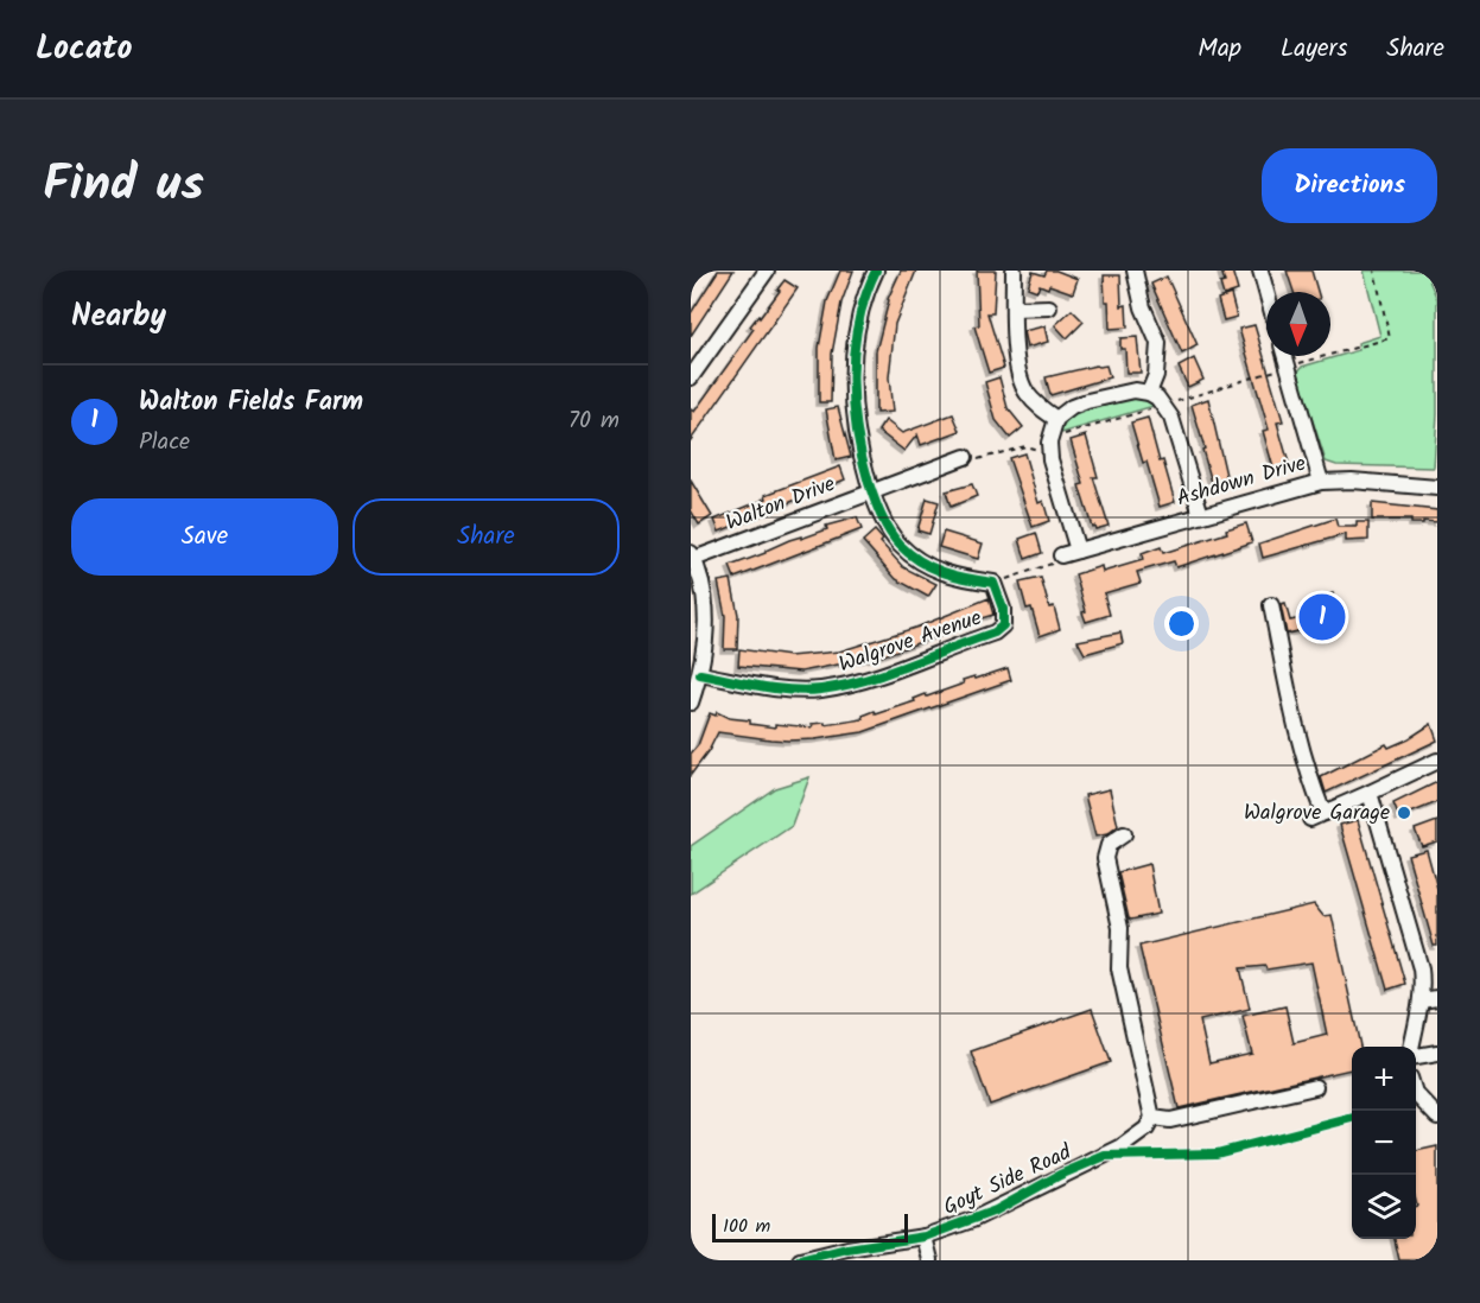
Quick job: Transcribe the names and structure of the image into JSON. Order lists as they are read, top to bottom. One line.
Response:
{"streets":{"street":["Ashdown Drive","Walton Drive","Walgrove Avenue","Goyt Side Road"]},"places":["Walgrove Garage"],"scale_bar":"100 m","north":"bottom","page":{"header":"Locato","nav":["Map","Layers","Share"],"title":"Find us","buttons":["Directions",["Save","Share"]],"heading":"Nearby","list":[{"mark":"1","name":"Walton Fields Farm","note":"Place","value":"70 m"}],"pins":"1","map_buttons":["+","−"],"scale":"100 m"}}
